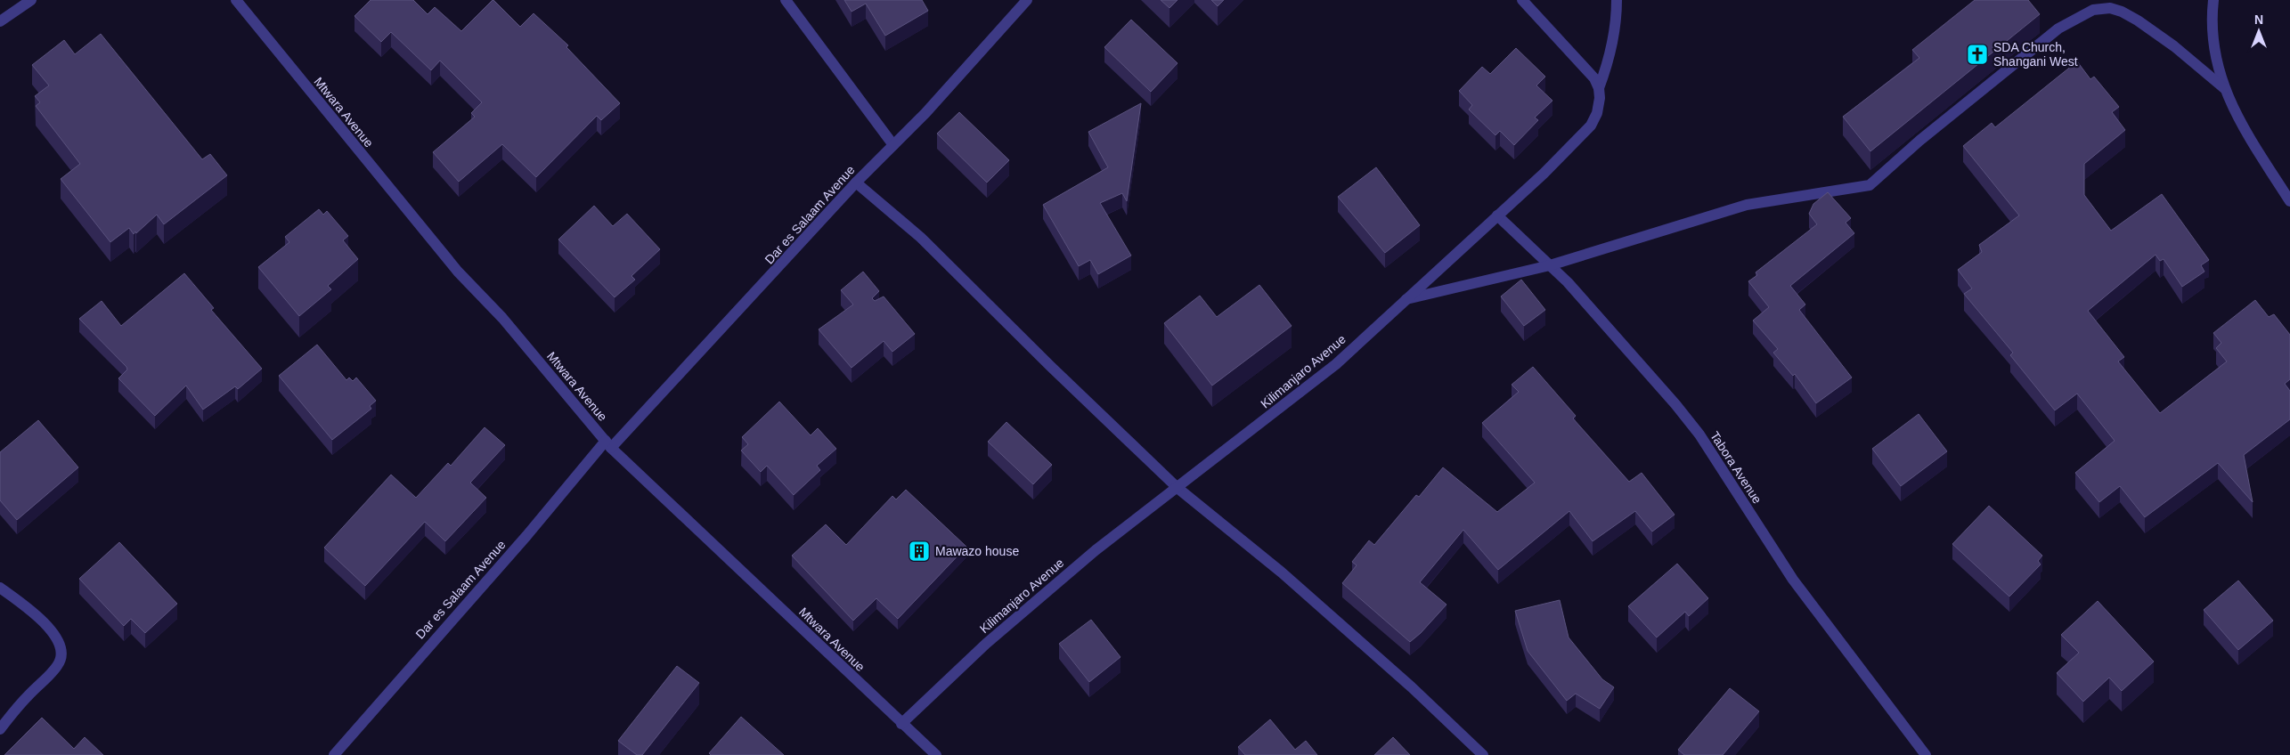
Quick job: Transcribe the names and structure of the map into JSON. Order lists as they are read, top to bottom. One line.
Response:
{"streets":{"street":["Mtwara Avenue","Dar es Salaam Avenue","Kilimanjaro Avenue","Tabora Avenue"]},"crossings":[["Mtwara Avenue","Dar es Salaam Avenue"],["Mtwara Avenue","Kilimanjaro Avenue"],["Kilimanjaro Avenue","Tabora Avenue"]],"places":{"church":["SDA Church, Shangani West"],"building":["Mawazo house"]},"north":"top"}
